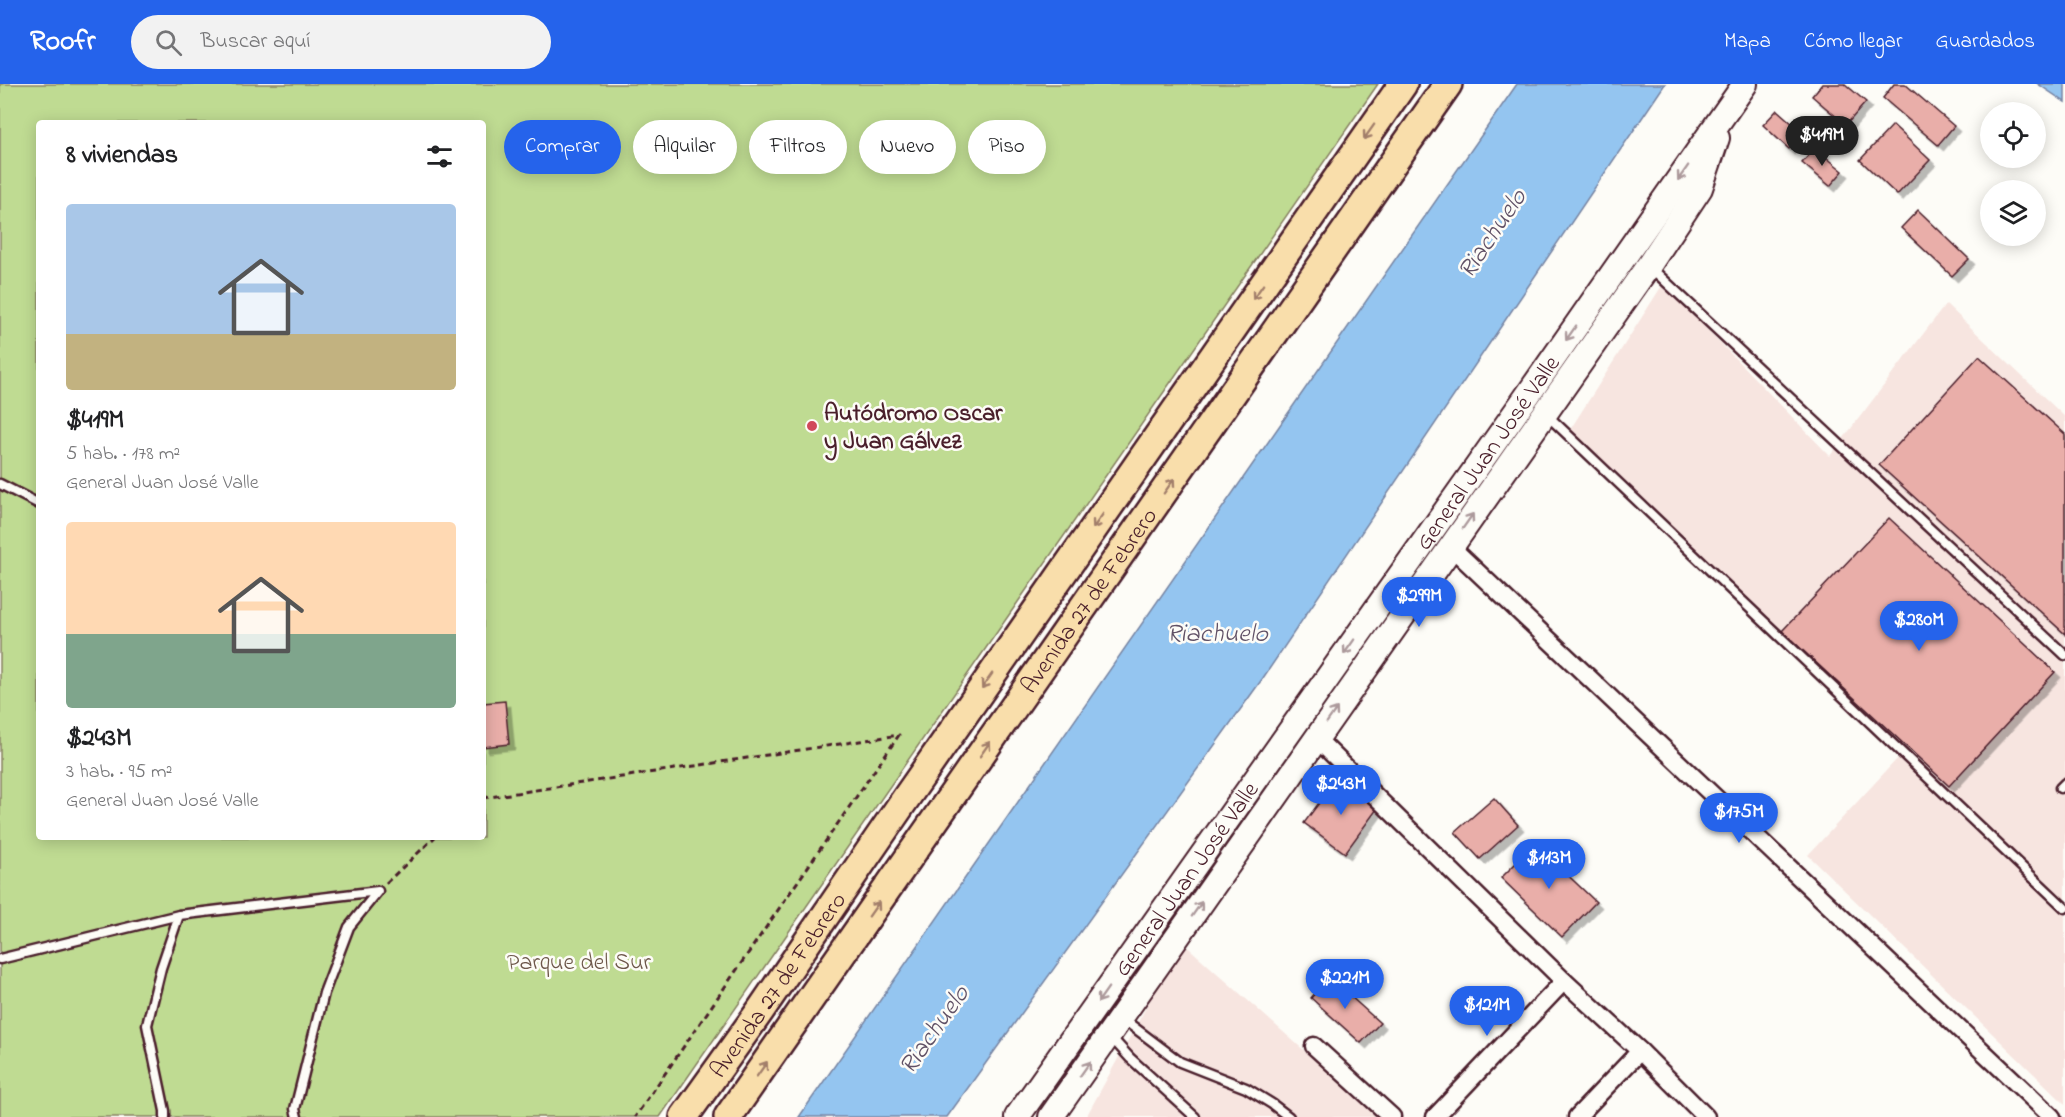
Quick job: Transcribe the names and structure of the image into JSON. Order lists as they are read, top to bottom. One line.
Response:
{"streets":{"main road":["General Juan José Valle","Avenida 27 de Febrero"]},"water":["Riachuelo"],"parks":["Parque del Sur"],"places":["Autódromo Oscar y Juan Gálvez"],"page":{"header":"Roofr","search":"Buscar aquí","nav":["Mapa","Cómo llegar","Guardados"],"price":["$419M","$299M","$280M","$243M","$175M","$113M","$221M","$121M"],"chip":["Comprar","Alquilar","Filtros","Nuevo","Piso"],"heading":"8 viviendas","list":[{"name":"$419M","note":"5 hab. · 178 m² · General Juan José Valle"},{"name":"$243M","note":"3 hab. · 95 m² · General Juan José Valle"}]}}
